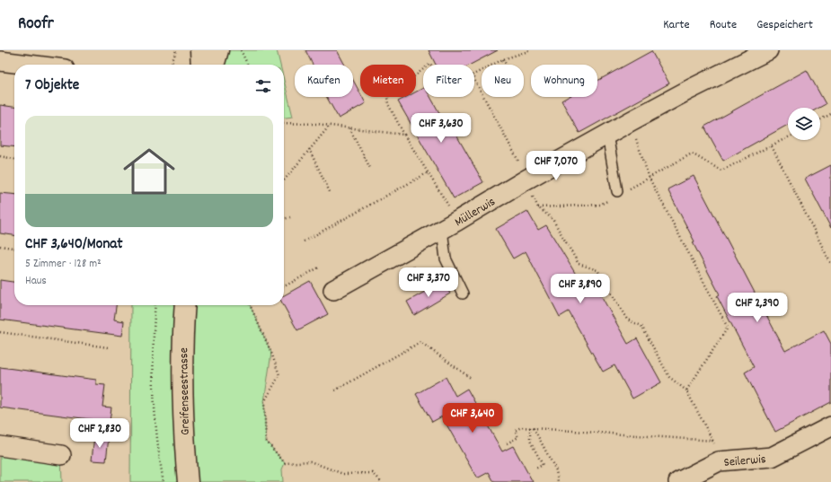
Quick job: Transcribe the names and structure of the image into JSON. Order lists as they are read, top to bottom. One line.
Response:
{"streets":{"street":["Müllerwis","Greifenseestrasse","Seilerwis"]},"page":{"header":"Roofr","nav":["Karte","Route","Gespeichert"],"chip":["Kaufen","Mieten","Filter","Neu","Wohnung"],"heading":"7 Objekte","list":[{"name":"CHF 3,640/Monat","note":"5 Zimmer · 128 m² · Haus"}],"price":["CHF 3,630","CHF 7,070","CHF 3,370","CHF 3,890","CHF 2,390","CHF 3,640","CHF 2,830"]}}
